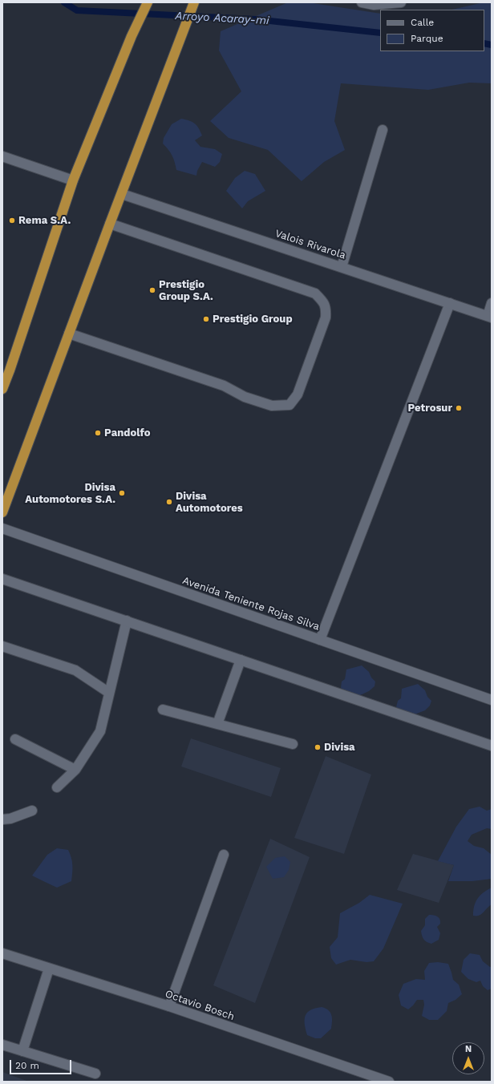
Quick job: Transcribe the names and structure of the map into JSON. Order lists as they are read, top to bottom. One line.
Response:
{"streets":{"street":["Valois Rivarola","Avenida Teniente Rojas Silva","Octavio Bosch"]},"water":["Arroyo Acaray-mi"],"places":["Rema S.A.","Prestigio Group S.A.","Prestigio Group","Petrosur","Pandolfo","Divisa Automotores S.A.","Divisa Automotores","Divisa"],"legend":["Calle","Parque"],"scale_bar":"20 m","north":"top"}
